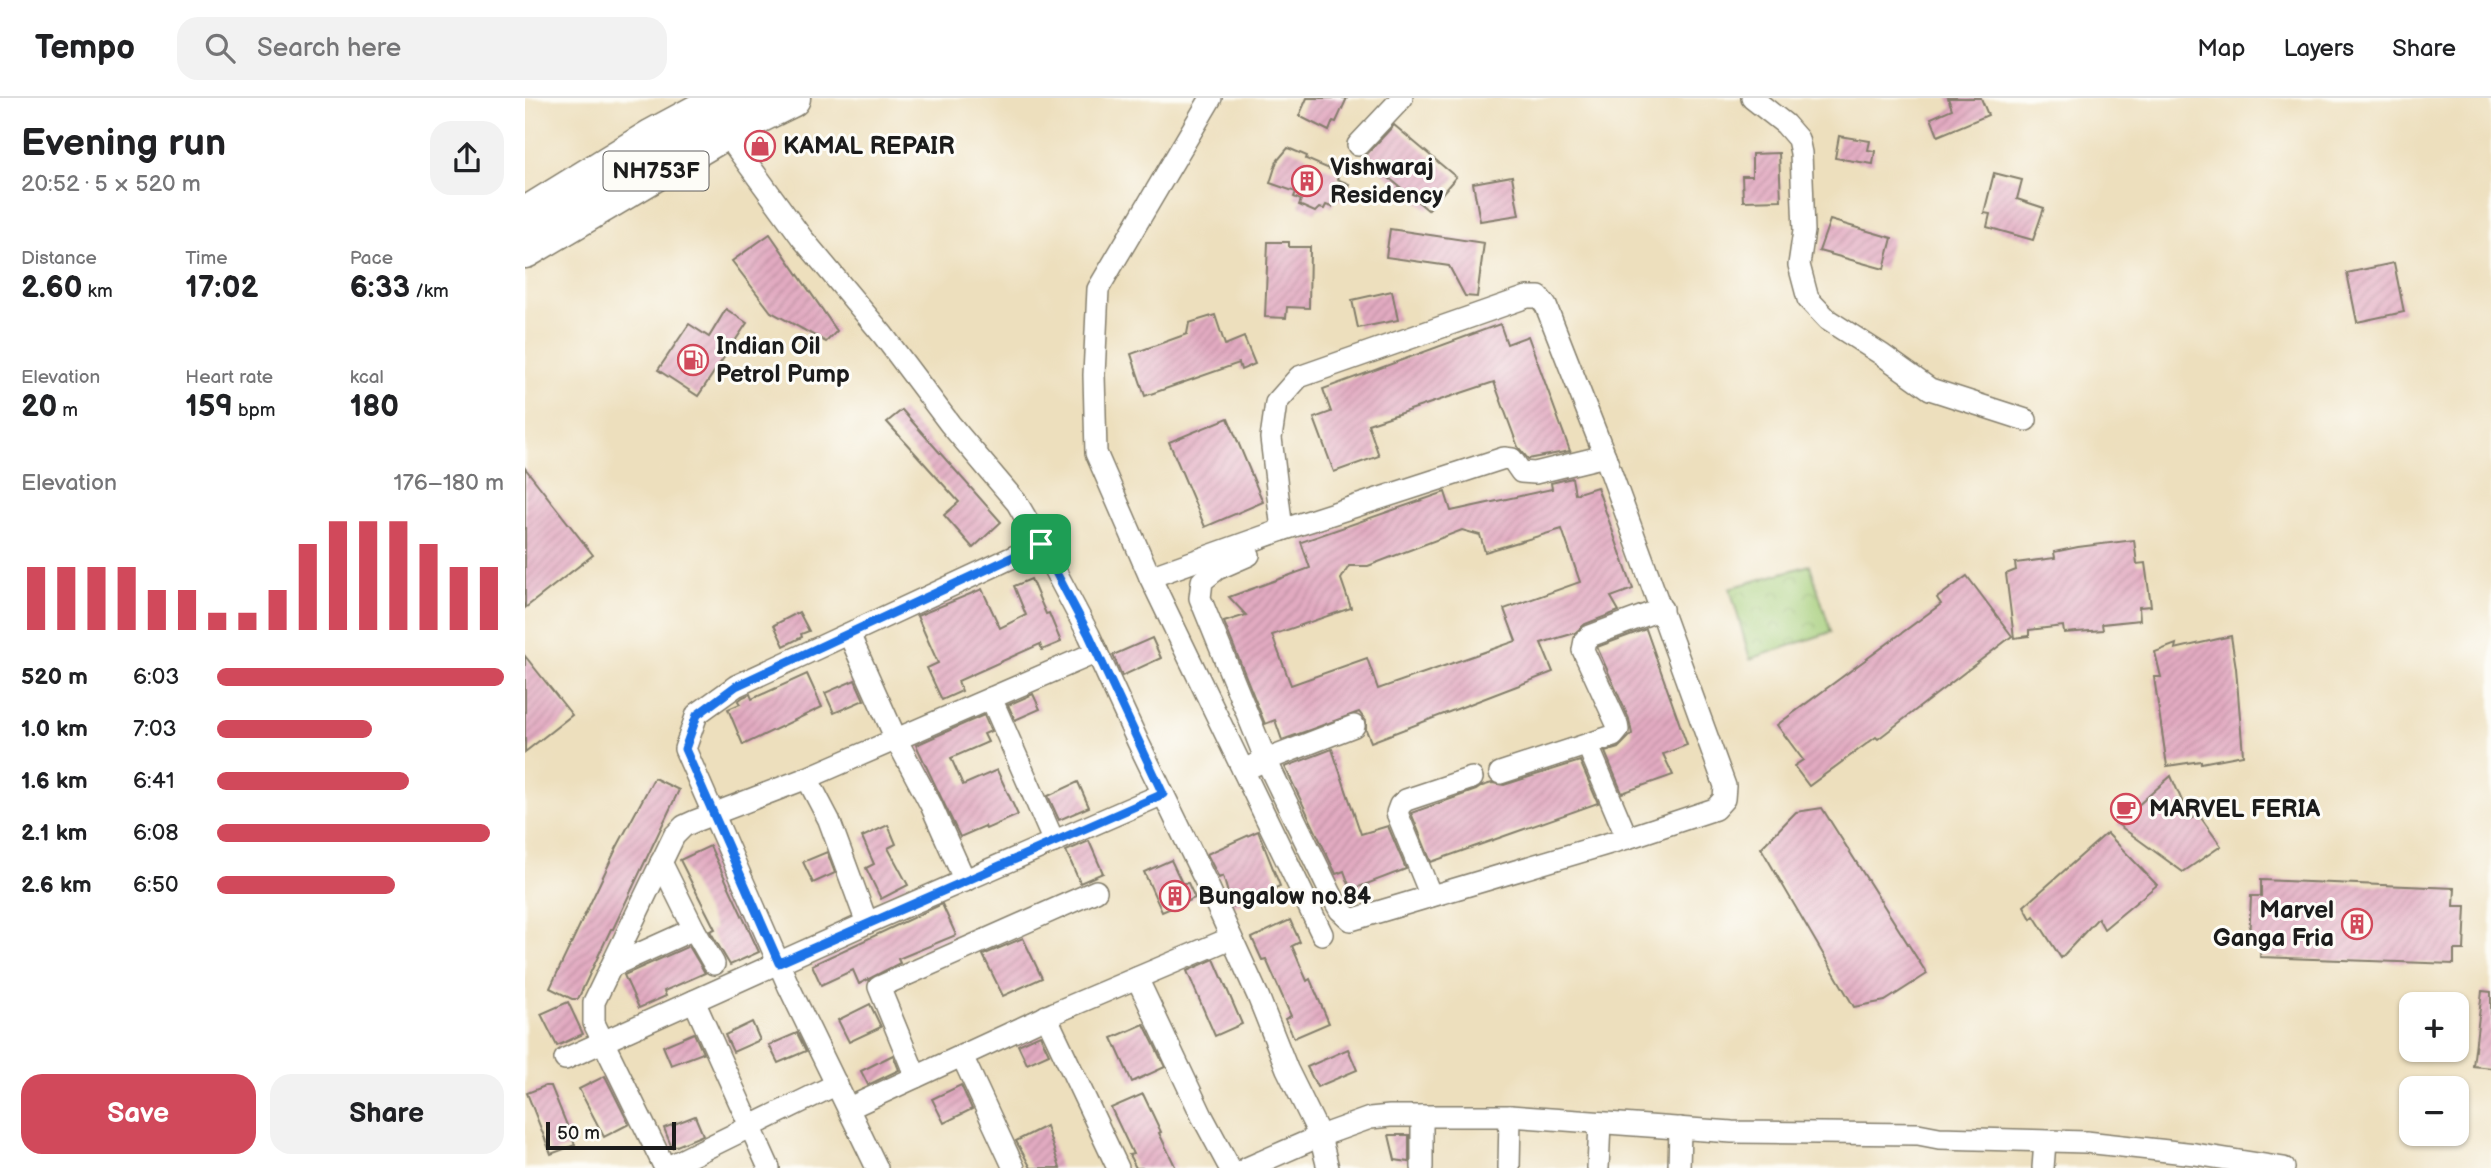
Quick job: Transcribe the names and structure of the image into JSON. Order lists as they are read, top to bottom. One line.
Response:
{"streets":{"highway":["NH753F"]},"places":{"shop":["KAMAL REPAIR"],"building":["Vishwaraj Residency","Bungalow no.84","Marvel Ganga Fria"],"fuel station":["Indian Oil Petrol Pump"],"cafe":["MARVEL FERIA"]},"scale_bar":"50 m","page":{"header":"Tempo","search":"Search here","nav":["Map","Layers","Share"],"heading":["Evening run","20:52 · 5 × 520 m"],"stats":[["Distance","2.60 km"],["Time","17:02"],["Pace","6:33 /km"],["Elevation","20 m"],["Heart rate","159 bpm"],["kcal","180"]],"chart":["Elevation","176–180 m"],"list":[{"name":"520 m","note":"6:03"},{"name":"1.0 km","note":"7:03"},{"name":"1.6 km","note":"6:41"},{"name":"2.1 km","note":"6:08"},{"name":"2.6 km","note":"6:50"}],"map_buttons":["+","−"],"buttons":["Save","Share"],"scale":"50 m"}}
